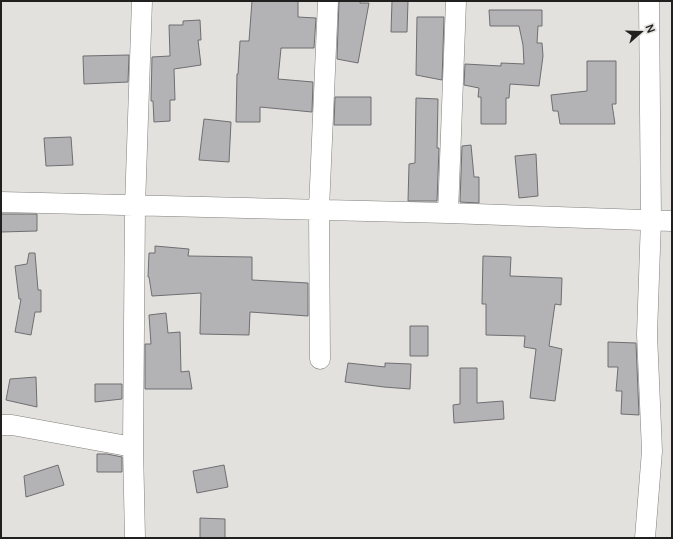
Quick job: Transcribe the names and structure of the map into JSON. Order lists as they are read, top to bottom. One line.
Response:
{"north":"right"}
